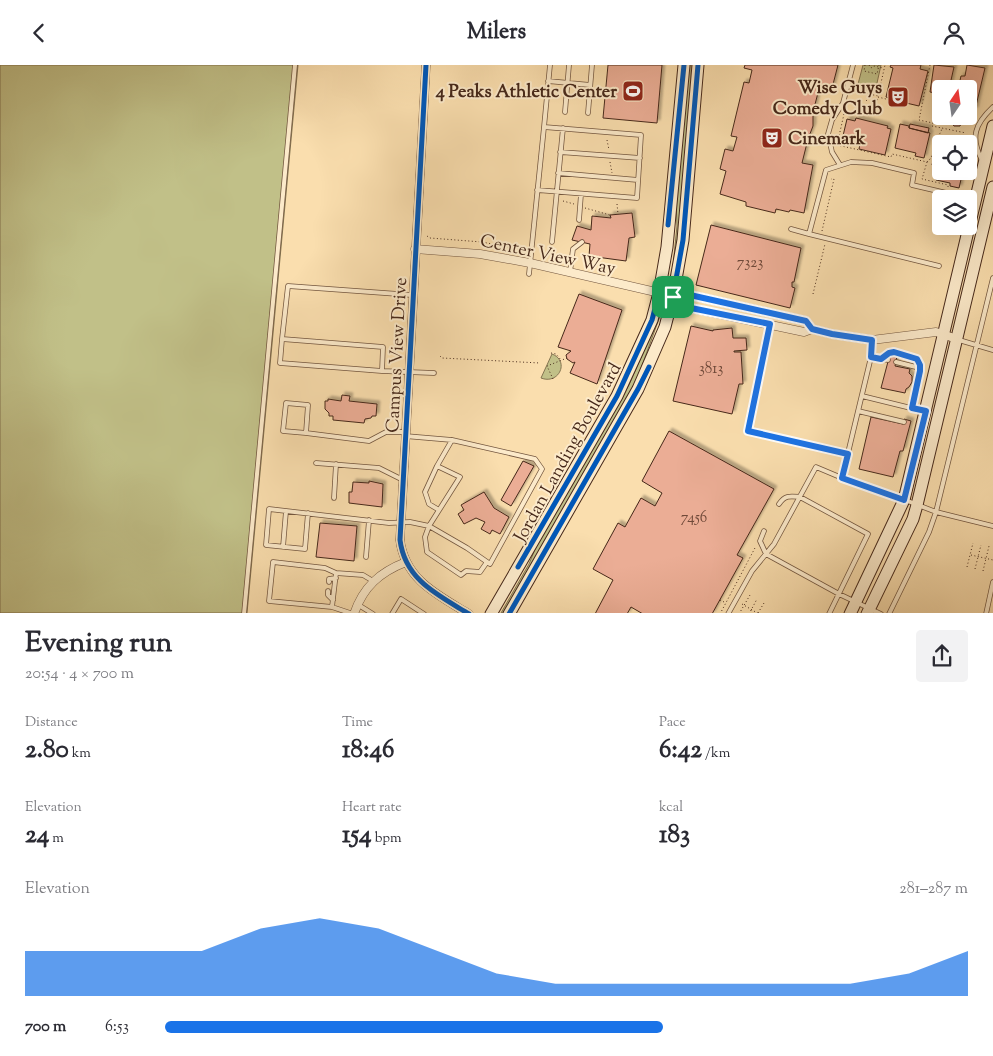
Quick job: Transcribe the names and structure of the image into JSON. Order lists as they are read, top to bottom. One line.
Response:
{"streets":{"main road":["Jordan Landing Boulevard"],"street":["Center View Way","Campus View Drive"]},"crossings":[["Center View Way","Campus View Drive"],["Center View Way","Jordan Landing Boulevard"]],"places":{"sports":["4 Peaks Athletic Center"],"theatre":["Wise Guys Comedy Club","Cinemark"]},"house_numbers":["7323","3813","7456"],"north":"top","page":{"header":"Milers","heading":["Evening run","20:54 · 4 × 700 m"],"stats":[["Distance","2.80 km"],["Time","18:46"],["Pace","6:42 /km"],["Elevation","24 m"],["Heart rate","154 bpm"],["kcal","183"]],"chart":["Elevation","281–287 m"],"list":[{"name":"700 m","note":"6:53"}]}}
